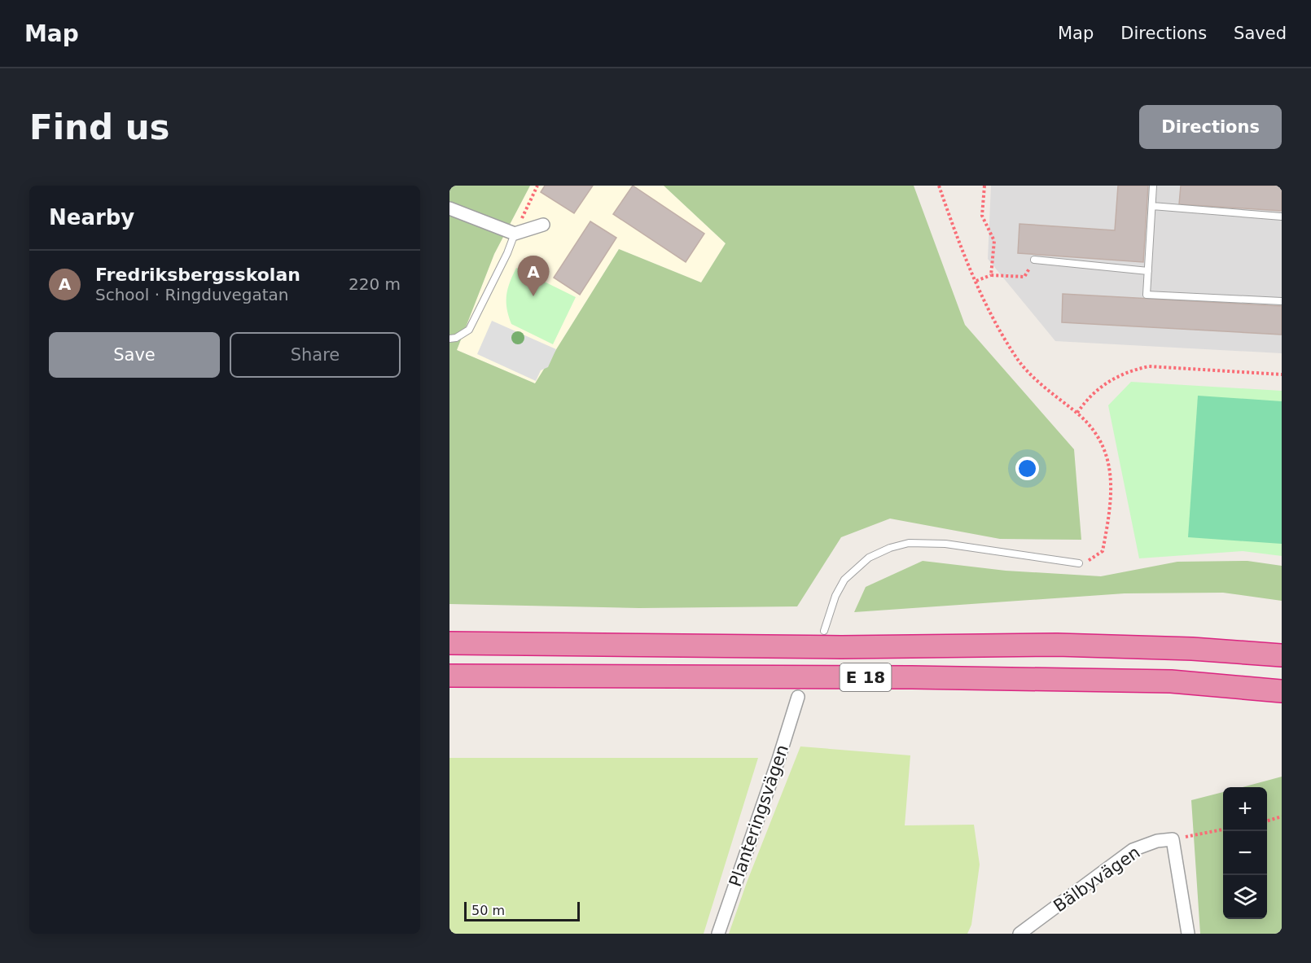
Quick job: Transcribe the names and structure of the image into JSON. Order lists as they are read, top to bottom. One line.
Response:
{"streets":{"highway":["E 18"],"street":["Planteringsvägen","Bälbyvägen"]},"scale_bar":"50 m","page":{"header":"Map","nav":["Map","Directions","Saved"],"buttons":["Directions",["Save","Share"]],"title":"Find us","heading":"Nearby","list":[{"mark":"A","name":"Fredriksbergsskolan","note":"School · Ringduvegatan","value":"220 m"}],"pins":"A","map_buttons":["+","−"],"scale":"50 m"}}
